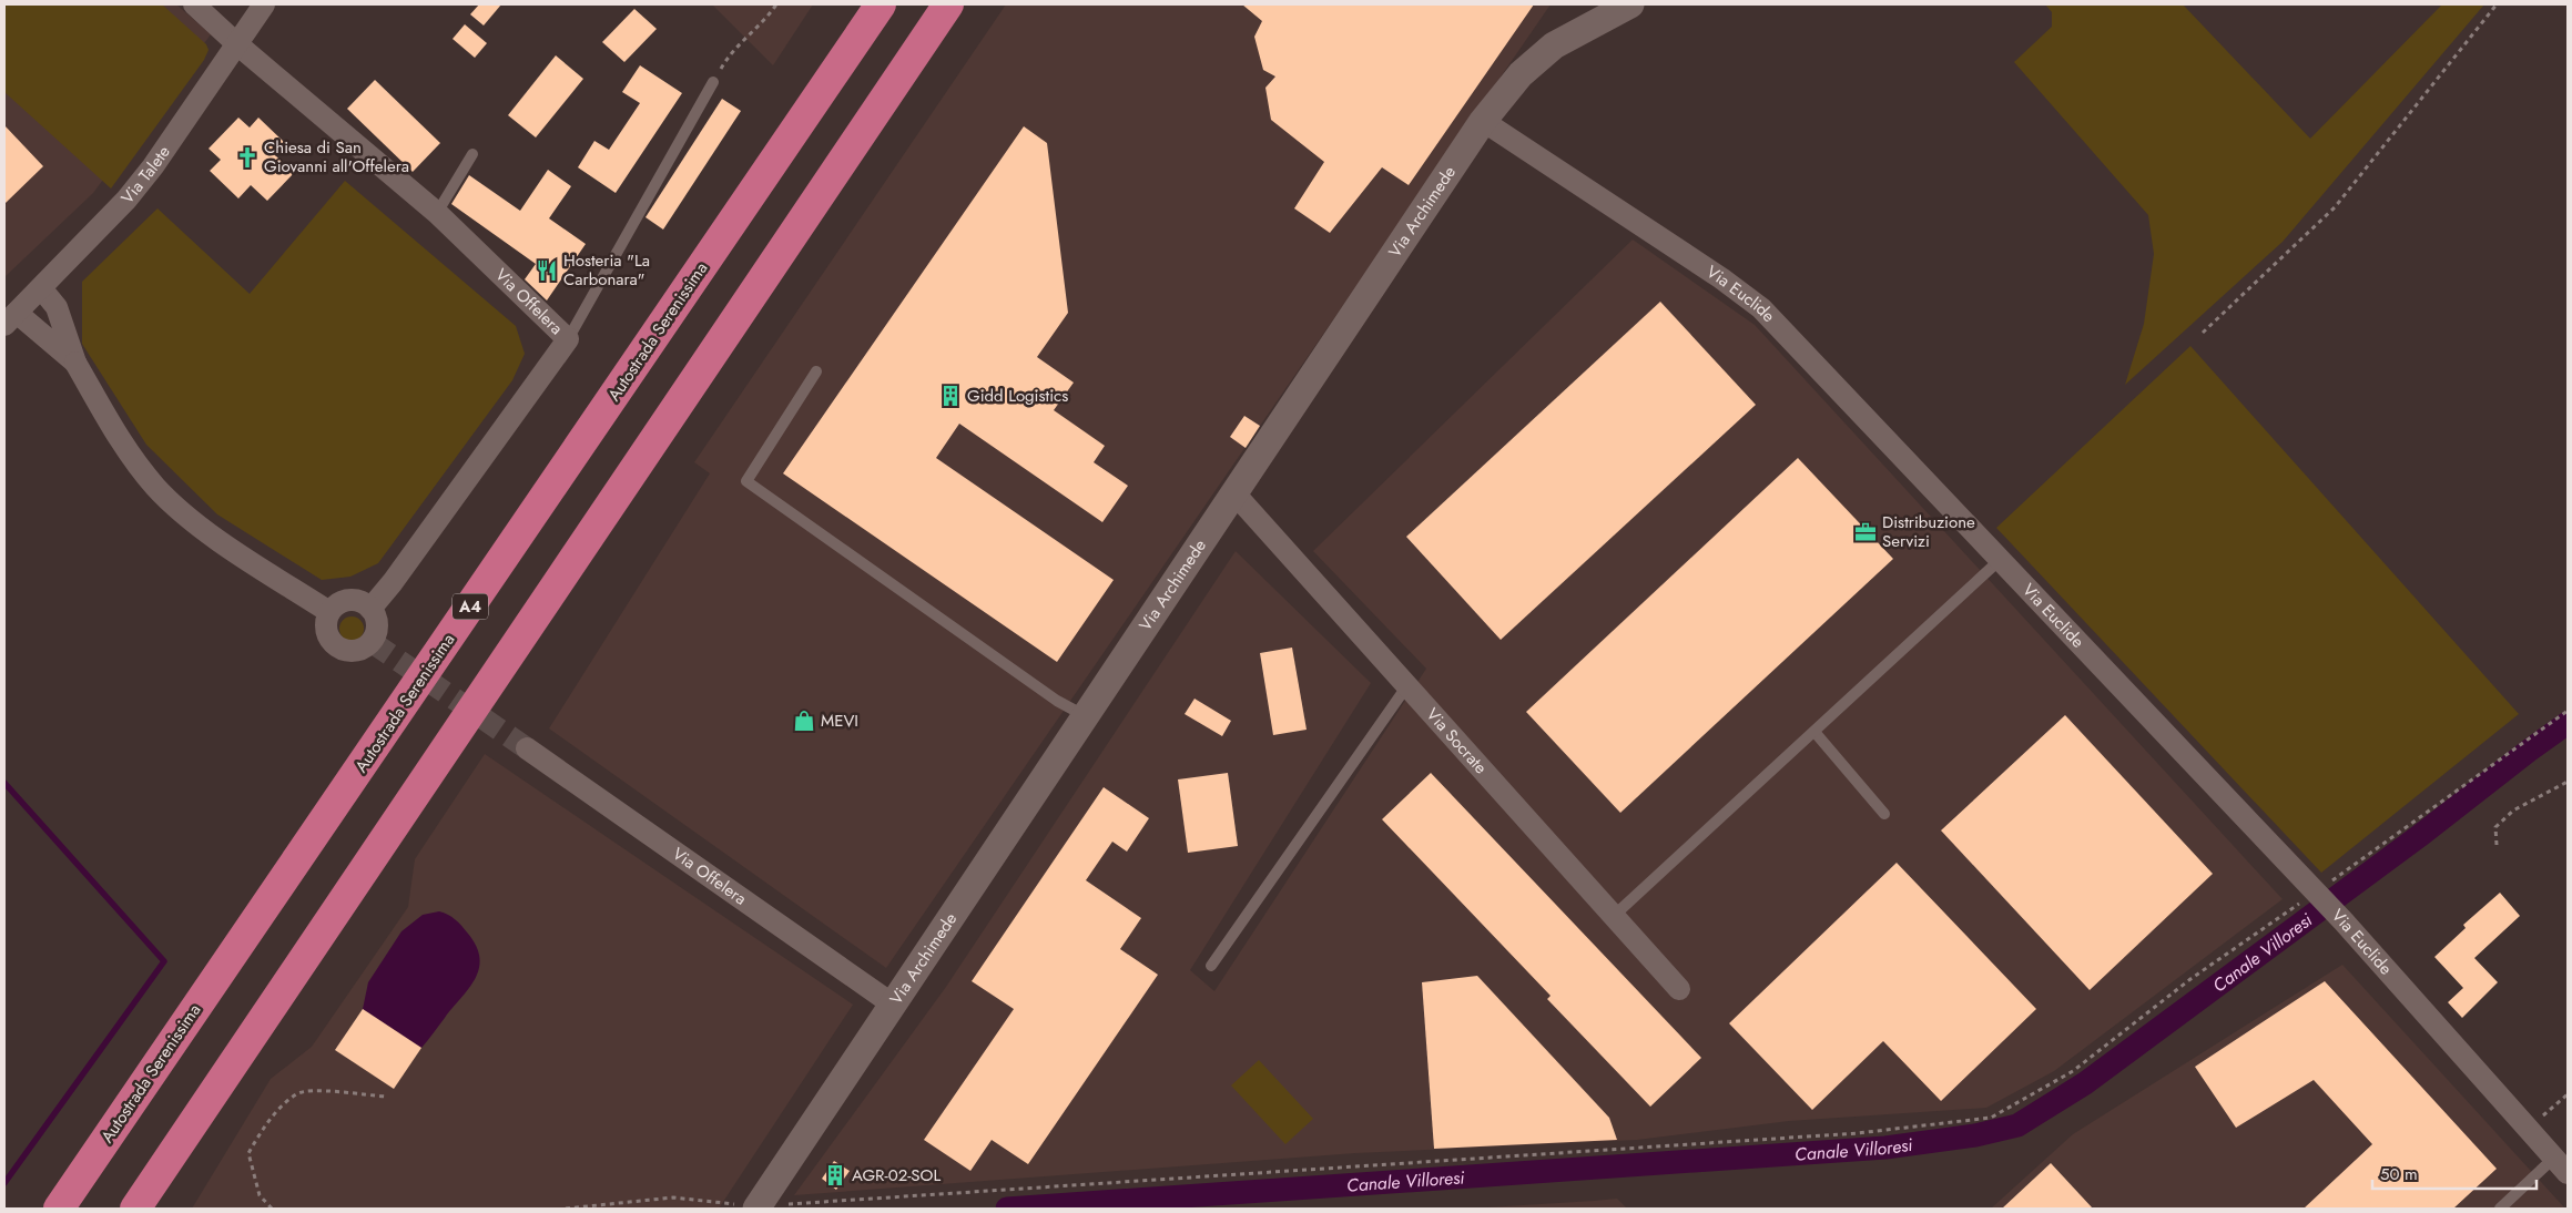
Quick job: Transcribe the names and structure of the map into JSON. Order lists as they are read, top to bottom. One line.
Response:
{"streets":{"highway":["Autostrada Serenissima","A4"],"street":["Via Talete","Via Archimede","Via Euclide","Via Offelera","Via Socrate"]},"crossings":[["Via Talete","Via Offelera"],["Via Archimede","Via Euclide"],["Via Archimede","Via Offelera"],["Via Archimede","Via Socrate"]],"water":["Canale Villoresi"],"places":{"church":["Chiesa di San Giovanni all'Offelera"],"restaurant":["Hosteria \"La Carbonara\""],"building":["Gidd Logistics","AGR-02-SOL"],"office":["Distribuzione Servizi"],"shop":["MEVI"]},"scale_bar":"50 m"}
